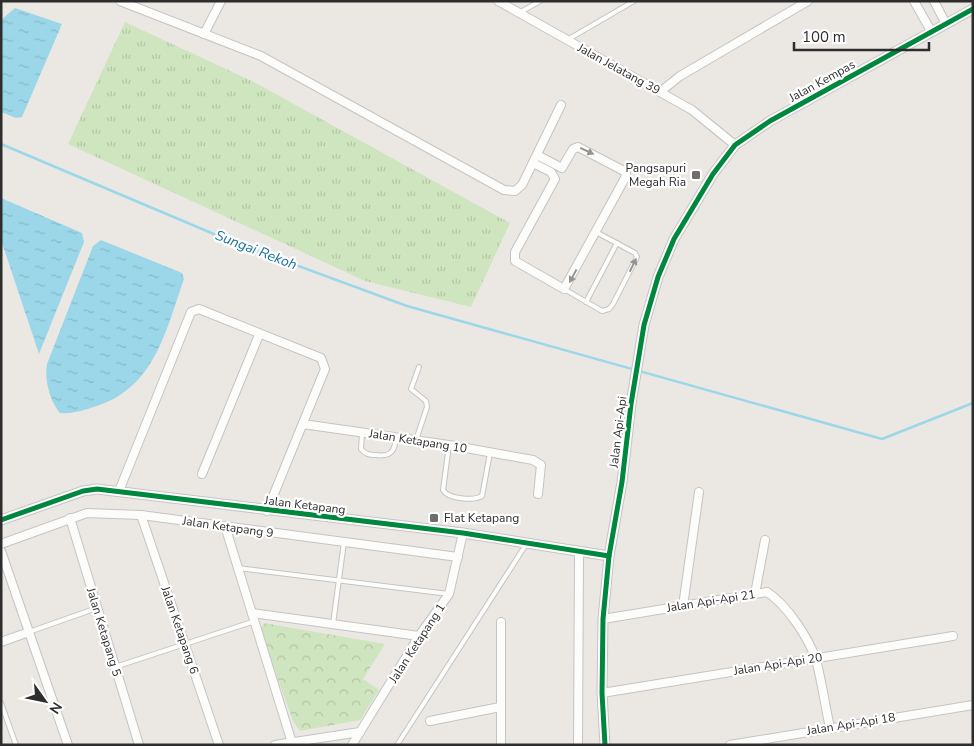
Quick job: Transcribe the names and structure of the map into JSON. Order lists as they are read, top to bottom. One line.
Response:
{"streets":{"street":["Jalan Jelatang 39","Jalan Kempas","Jalan Api-Api","Jalan Ketapang 10","Jalan Ketapang","Jalan Ketapang 9","Jalan Api-Api 21","Jalan Ketapang 6","Jalan Ketapang 5","Jalan Ketapang 1","Jalan Api-Api 20","Jalan Api-Api 18"]},"crossings":[["Jalan Jelatang 39","Jalan Kempas"],["Jalan Jelatang 39","Jalan Api-Api"],["Jalan Kempas","Jalan Api-Api"],["Jalan Api-Api","Jalan Ketapang"],["Jalan Api-Api","Jalan Api-Api 21"],["Jalan Api-Api","Jalan Api-Api 20"],["Jalan Ketapang","Jalan Ketapang 1"],["Jalan Ketapang 9","Jalan Ketapang 6"],["Jalan Ketapang 9","Jalan Ketapang 5"],["Jalan Ketapang 9","Jalan Ketapang 1"],["Jalan Api-Api 21","Jalan Api-Api 20"],["Jalan Api-Api 21","Jalan Api-Api 18"]],"water":["Sungai Rekoh"],"places":{"transit":["Pangsapuri Megah Ria","Flat Ketapang"]},"scale_bar":"100 m","north":"bottom right"}
